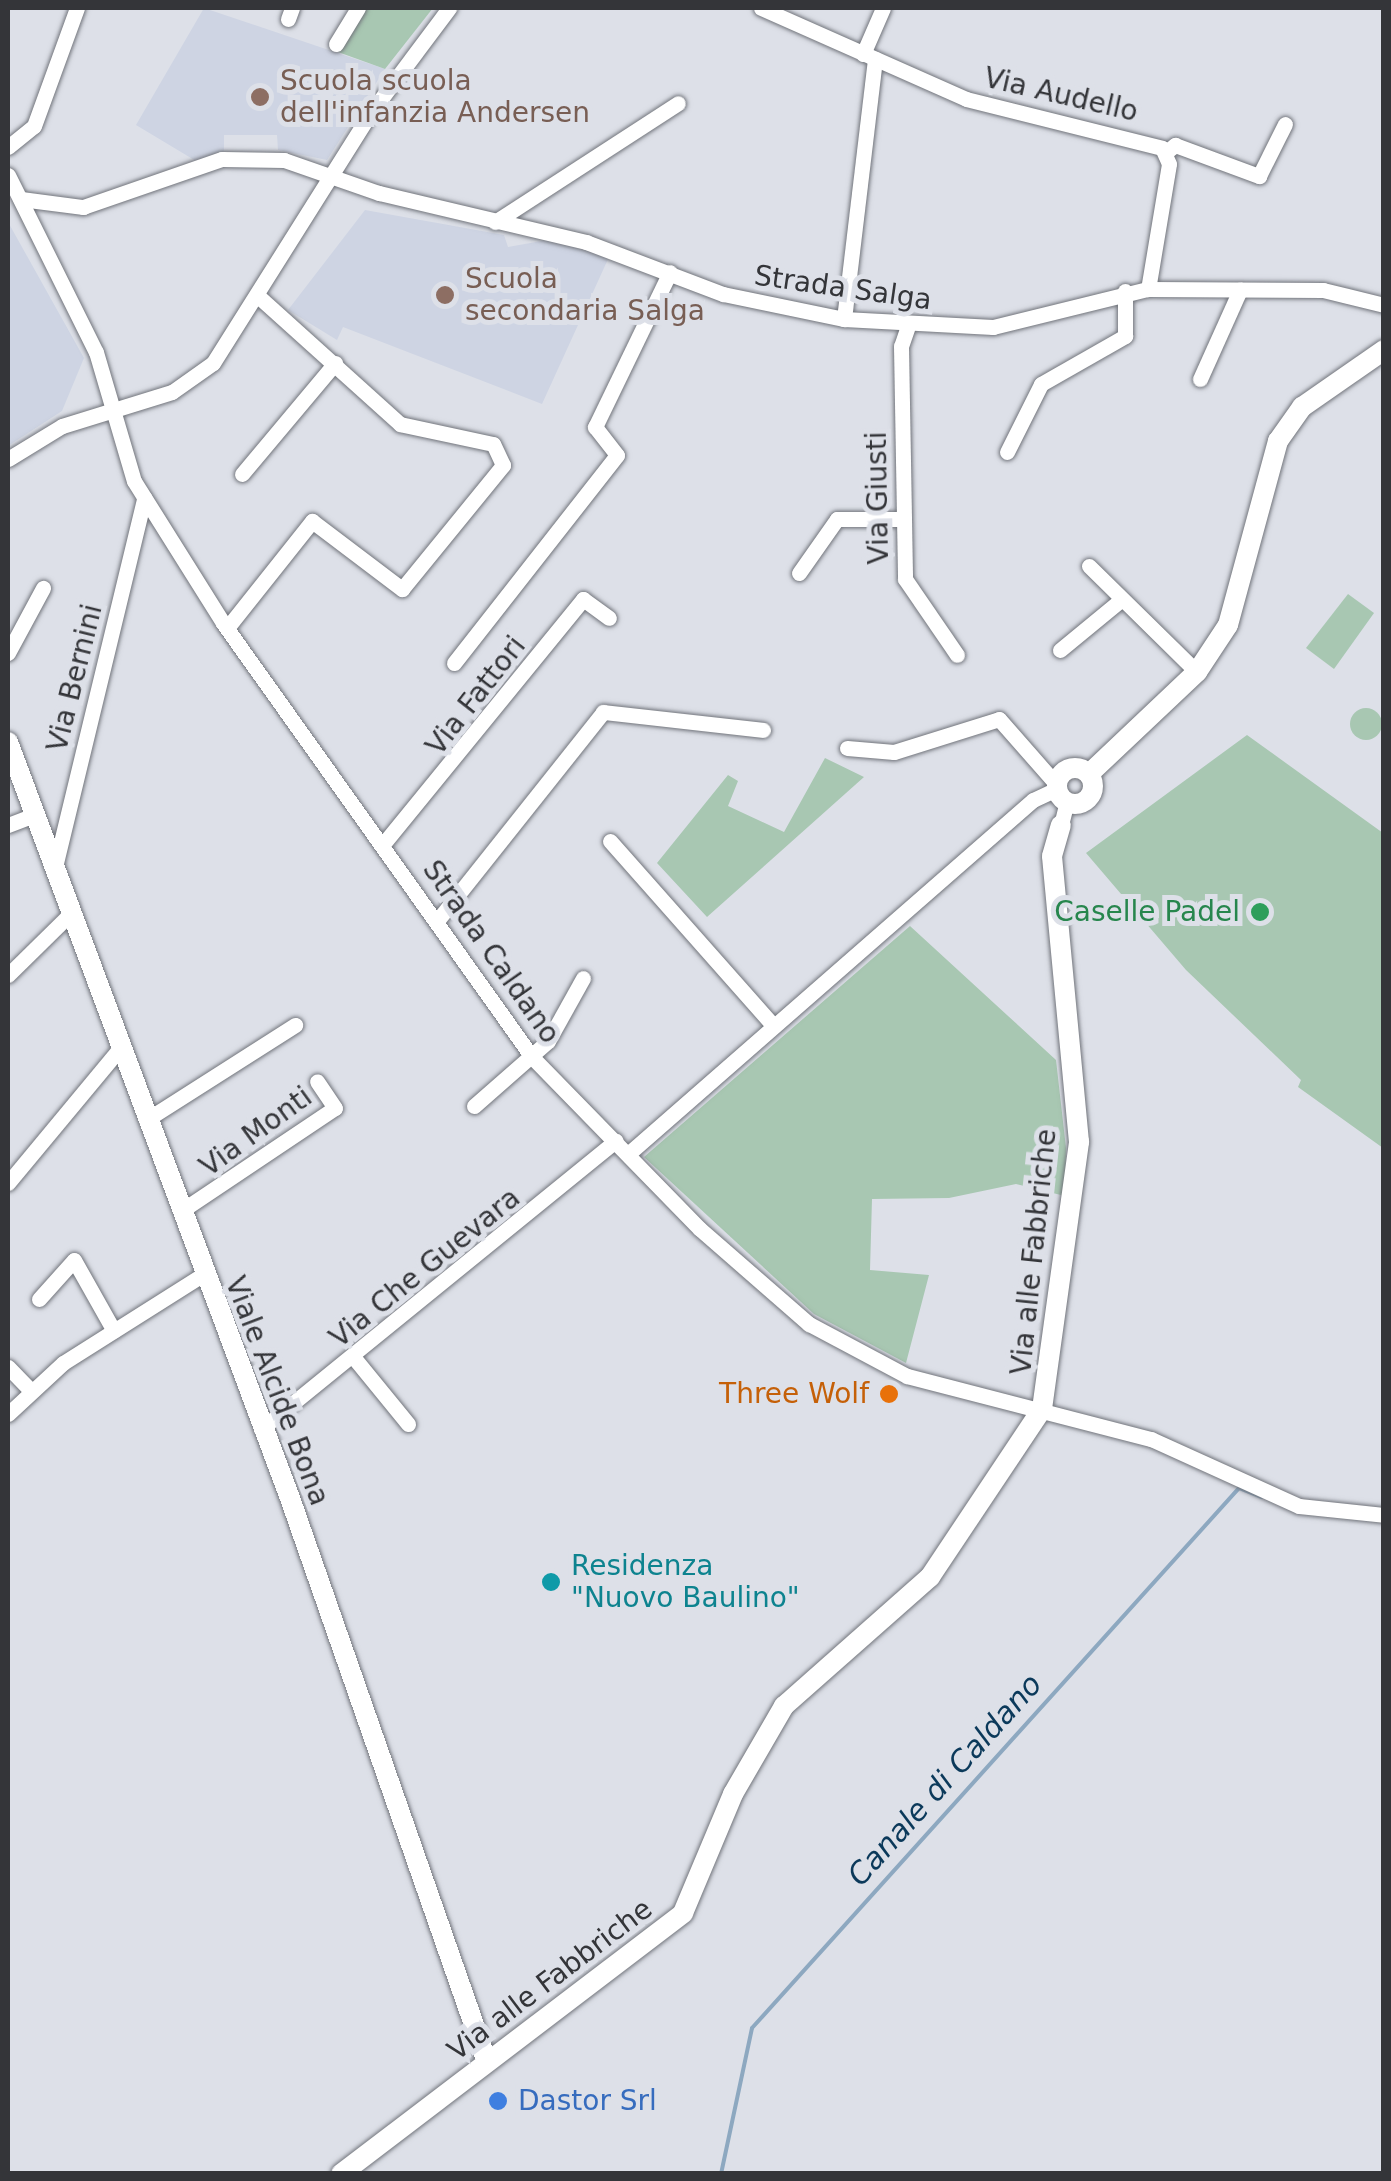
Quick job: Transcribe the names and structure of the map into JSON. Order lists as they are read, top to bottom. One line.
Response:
{"streets":{"street":["Via Audello","Strada Salga","Via Giusti","Via Bernini","Via Fattori","Strada Caldano","Via Monti","Via alle Fabbriche","Via Che Guevara","Viale Alcide Bona"]},"crossings":[["Via Audello","Strada Salga"],["Strada Salga","Via Giusti"],["Strada Salga","Strada Caldano"],["Via Bernini","Strada Caldano"],["Via Bernini","Viale Alcide Bona"],["Via Fattori","Strada Caldano"],["Strada Caldano","Via alle Fabbriche"],["Strada Caldano","Via Che Guevara"],["Via Monti","Viale Alcide Bona"],["Via alle Fabbriche","Viale Alcide Bona"],["Via Che Guevara","Viale Alcide Bona"]],"water":["Canale di Caldano"],"places":["Scuola scuola dell'infanzia Andersen","Scuola secondaria Salga","Caselle Padel","Three Wolf","Residenza \"Nuovo Baulino\"","Dastor Srl"]}
